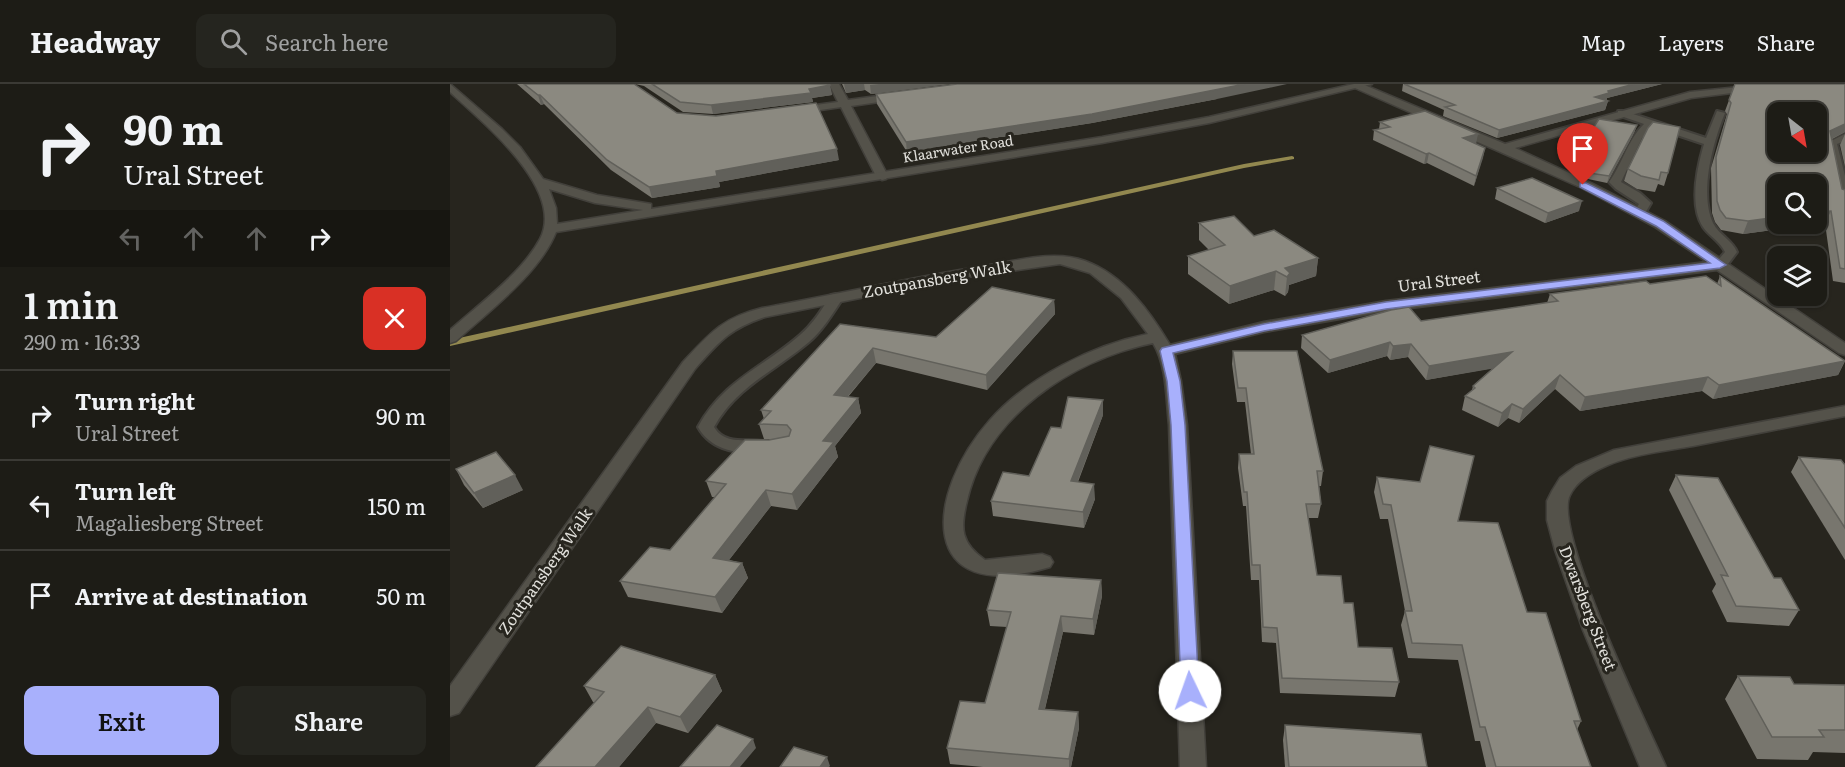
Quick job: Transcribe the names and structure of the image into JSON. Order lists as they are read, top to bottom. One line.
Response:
{"streets":{"street":["Klaarwater Road","Zoutpansberg Walk","Ural Street","Dwarsberg Street"]},"crossings":[["Zoutpansberg Walk","Ural Street"]],"north":"bottom right","page":{"header":"Headway","search":"Search here","nav":["Map","Layers","Share"],"turn":["90 m","Ural Street"],"heading":["1 min","290 m · 16:33"],"list":[{"name":"Turn right","note":"Ural Street","value":"90 m"},{"name":"Turn left","note":"Magaliesberg Street","value":"150 m"},{"name":"Arrive at destination","value":"50 m"}],"buttons":["Exit","Share"]}}
